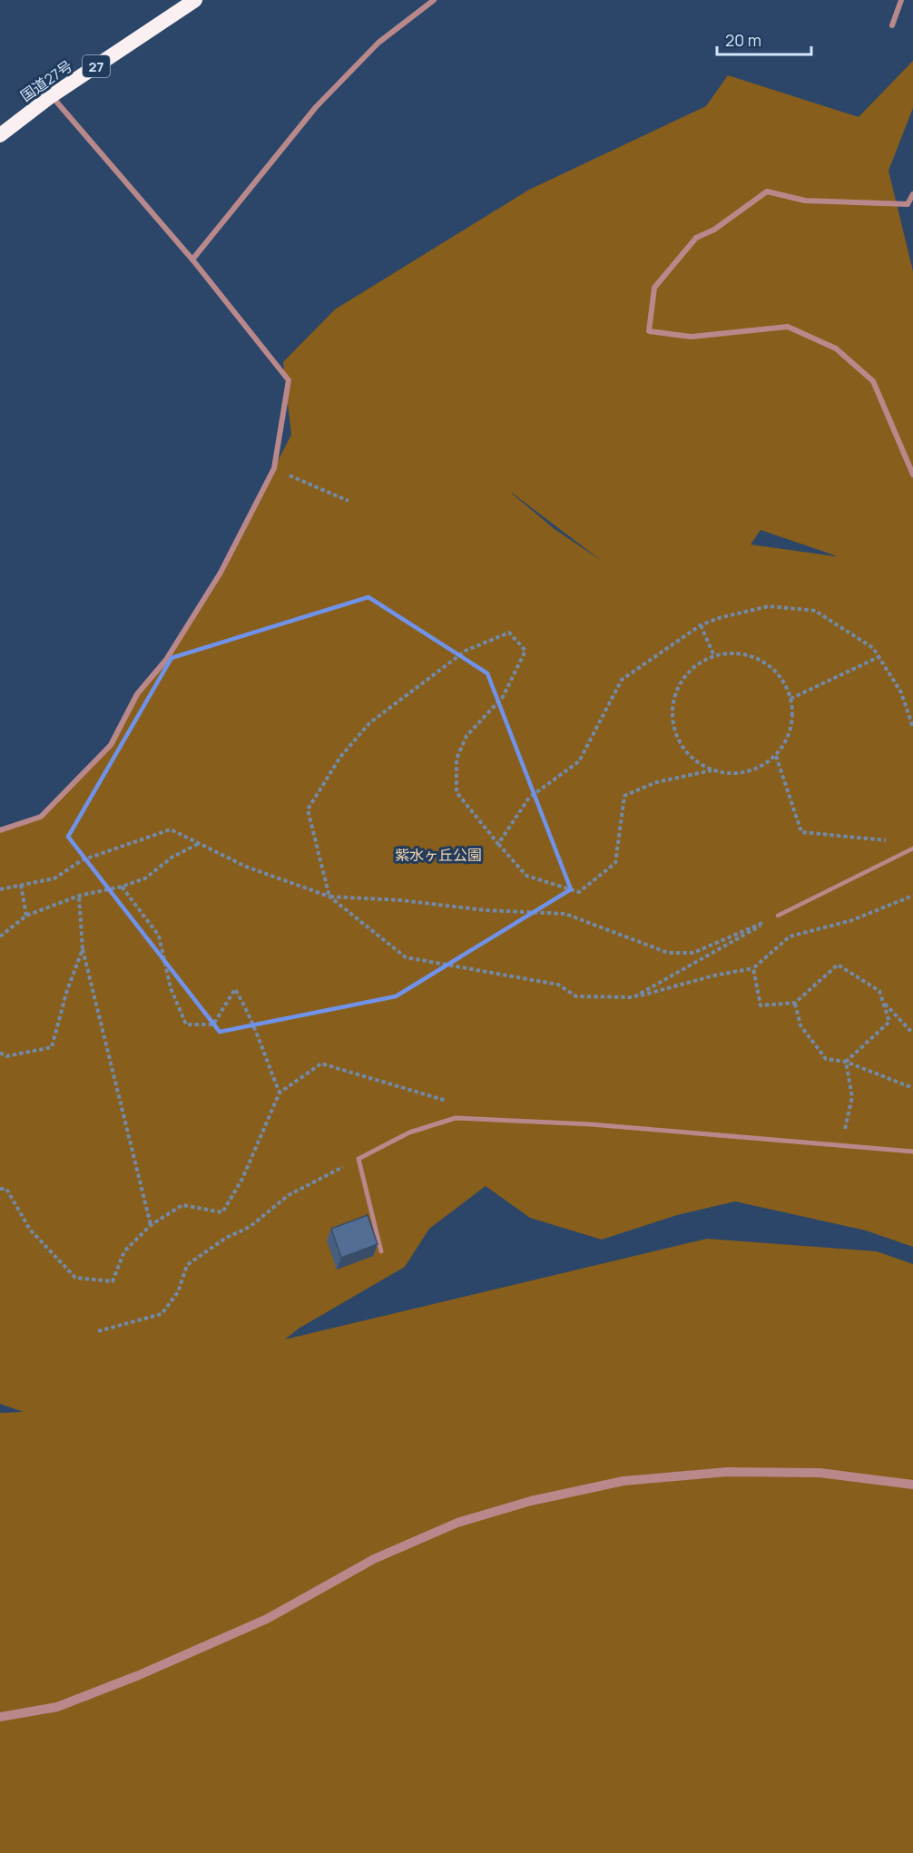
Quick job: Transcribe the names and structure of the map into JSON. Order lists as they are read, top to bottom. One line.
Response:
{"streets":{"highway":["27","国道27号"]},"parks":["紫水ヶ丘公園"],"scale_bar":"20 m"}
